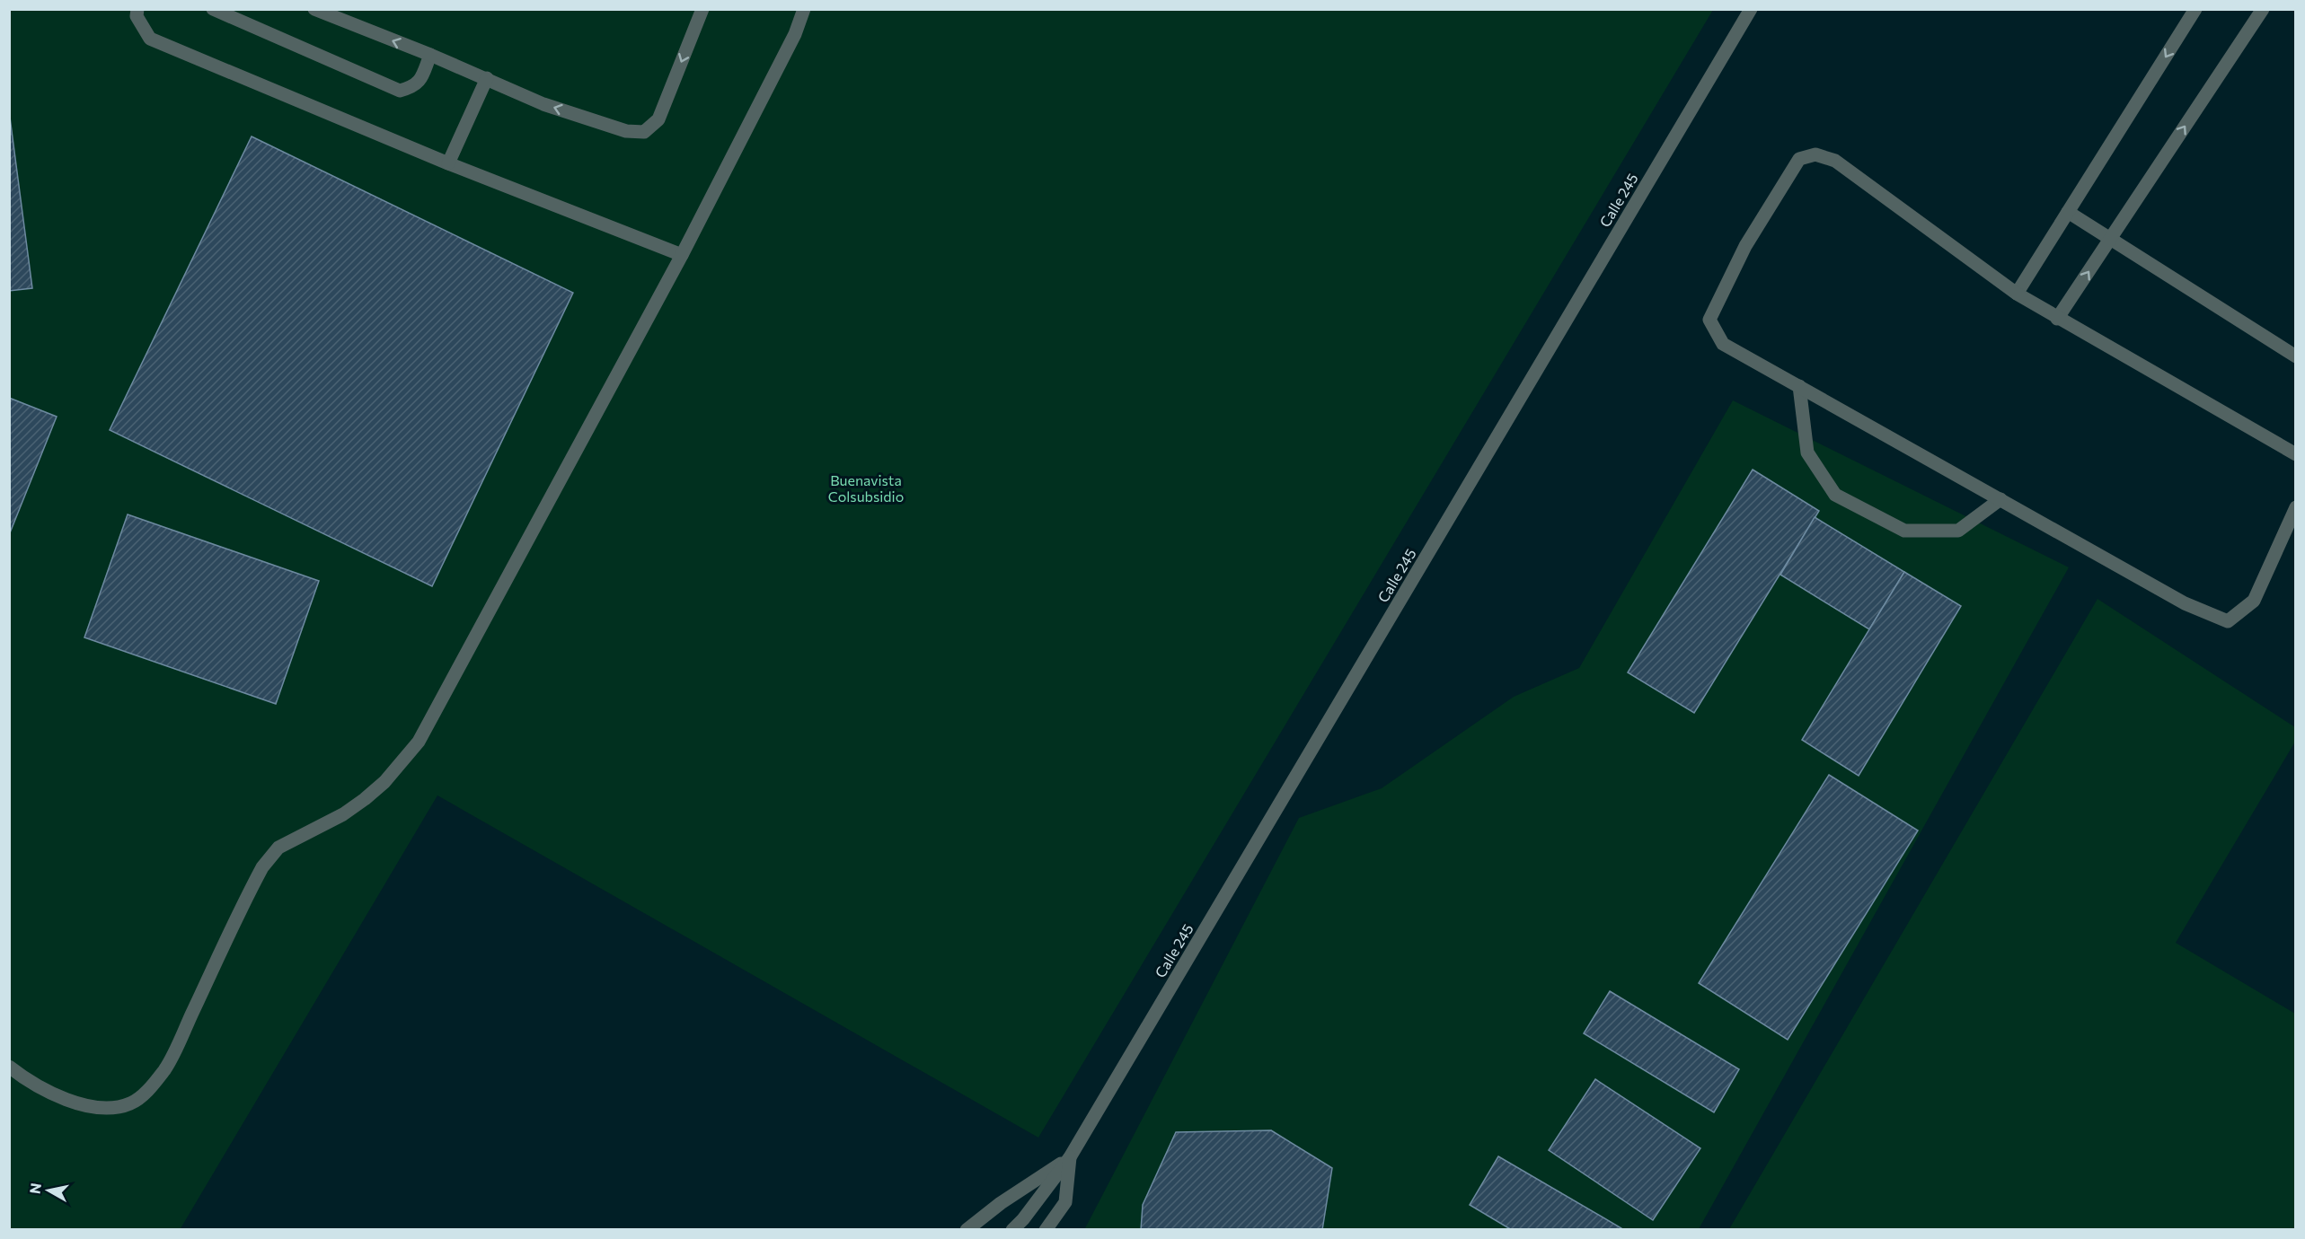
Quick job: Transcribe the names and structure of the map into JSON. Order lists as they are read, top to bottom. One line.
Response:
{"streets":{"lane":["Calle 245"]},"parks":["Buenavista Colsubsidio"],"north":"left"}
